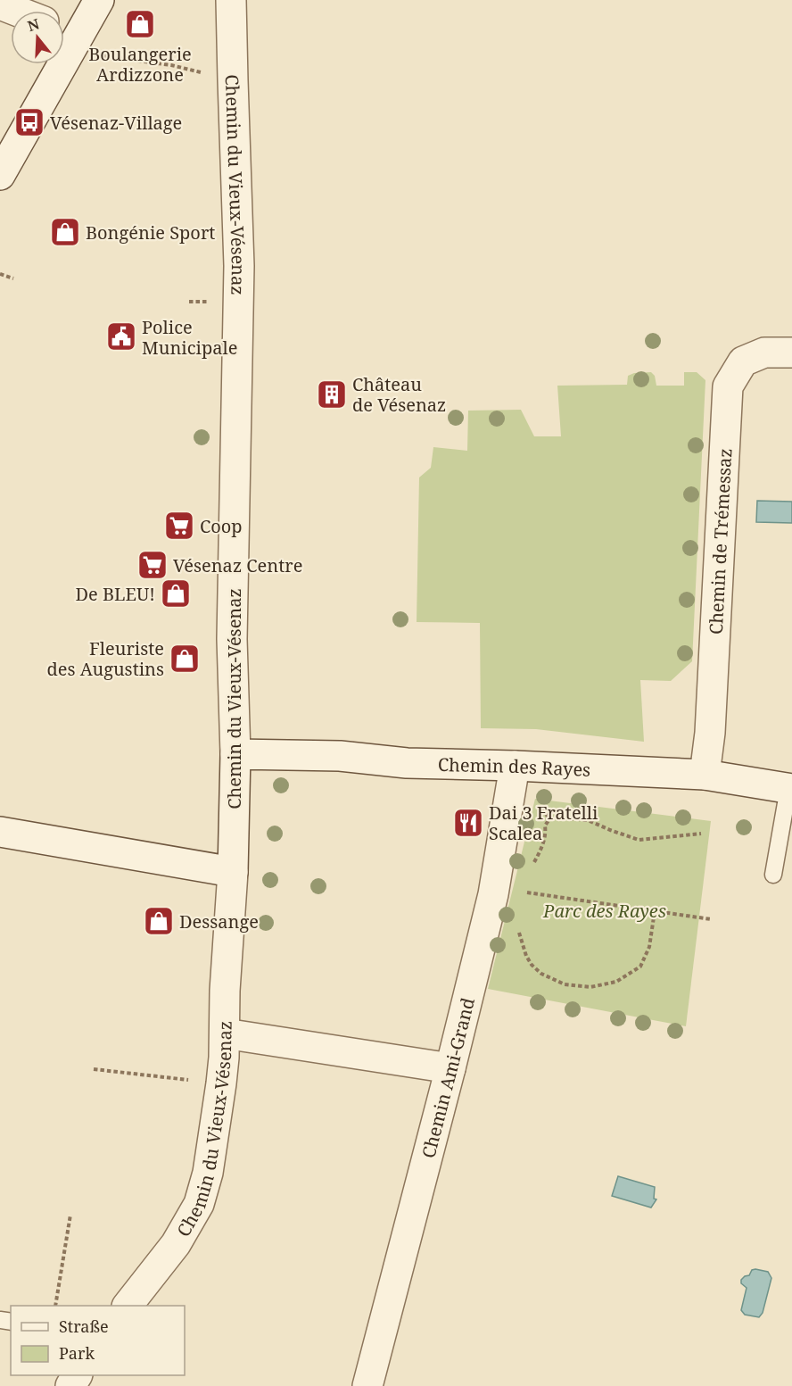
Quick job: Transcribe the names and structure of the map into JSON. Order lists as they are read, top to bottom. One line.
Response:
{"streets":{"street":["Chemin du Vieux-Vésenaz","Chemin de Trémessaz","Chemin des Rayes","Chemin Ami-Grand"]},"crossings":[["Chemin du Vieux-Vésenaz","Chemin des Rayes"],["Chemin de Trémessaz","Chemin des Rayes"],["Chemin des Rayes","Chemin Ami-Grand"]],"parks":["Parc des Rayes"],"places":{"shop":["Boulangerie Ardizzone","Bongénie Sport","De BLEU!","Fleuriste des Augustins","Dessange"],"bus stop":["Vésenaz-Village"],"public building":["Police Municipale"],"building":["Château de Vésenaz"],"supermarket":["Coop","Vésenaz Centre"],"restaurant":["Dai 3 Fratelli Scalea"]},"legend":["Straße","Park"],"north":"top"}
